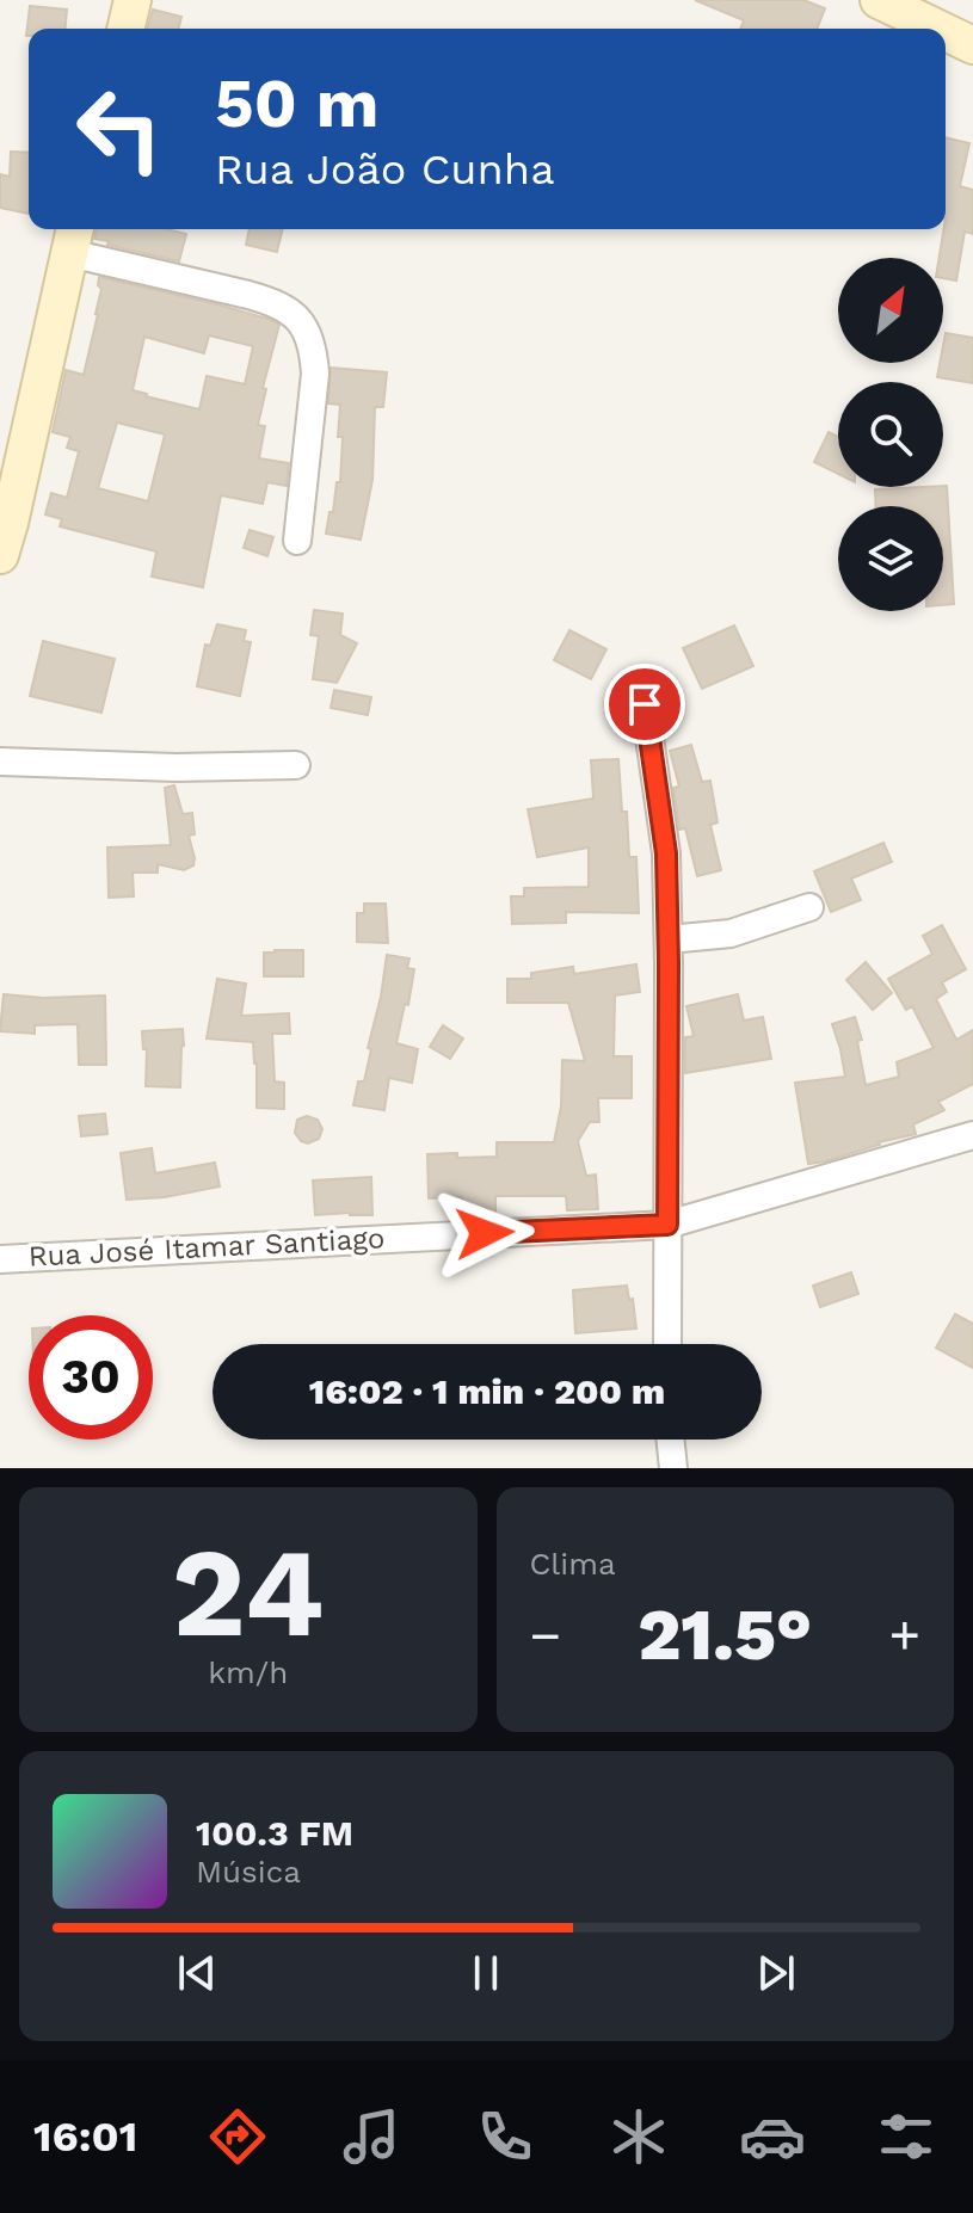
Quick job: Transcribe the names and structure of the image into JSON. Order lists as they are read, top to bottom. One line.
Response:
{"streets":{"street":["Rua José Itamar Santiago"]},"north":"top right","page":{"turn":["50 m","Rua João Cunha"],"limit":"30","trip":"16:02 · 1 min · 200 m","tile":[["24","km/h"],"Clima"],"heat":["−","21.5°","+"],"song":["100.3 FM","Música"],"tabs":"16:01"}}
